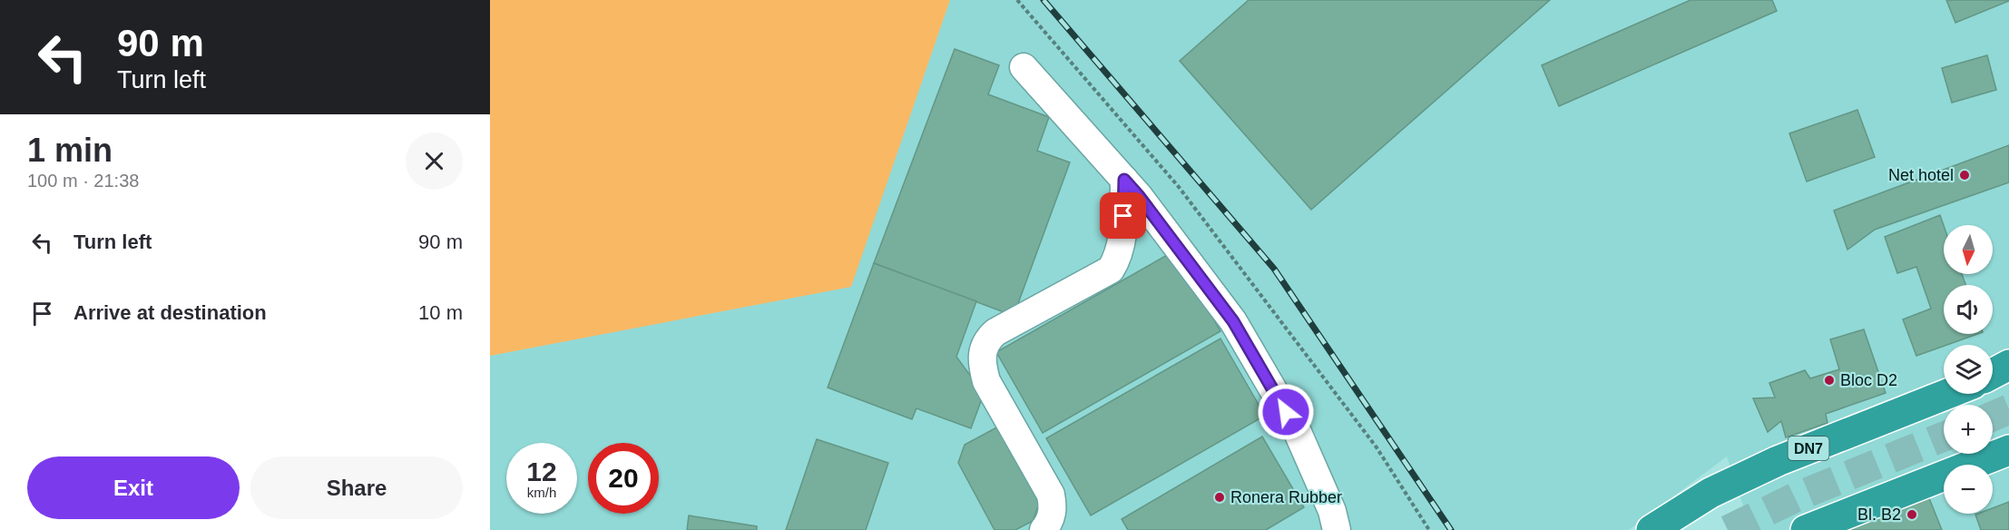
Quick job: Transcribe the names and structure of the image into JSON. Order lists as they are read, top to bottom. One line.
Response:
{"streets":{"highway":["DN7"]},"places":["Net hotel","Bloc D2","Ronera Rubber","Bl. B2"],"north":"bottom","page":{"turn":["90 m","Turn left"],"heading":["1 min","100 m · 21:38"],"list":[{"name":"Turn left","value":"90 m"},{"name":"Arrive at destination","value":"10 m"}],"map_buttons":["+","−"],"speed":"12 km/h","limit":"20","buttons":["Exit","Share"]}}
